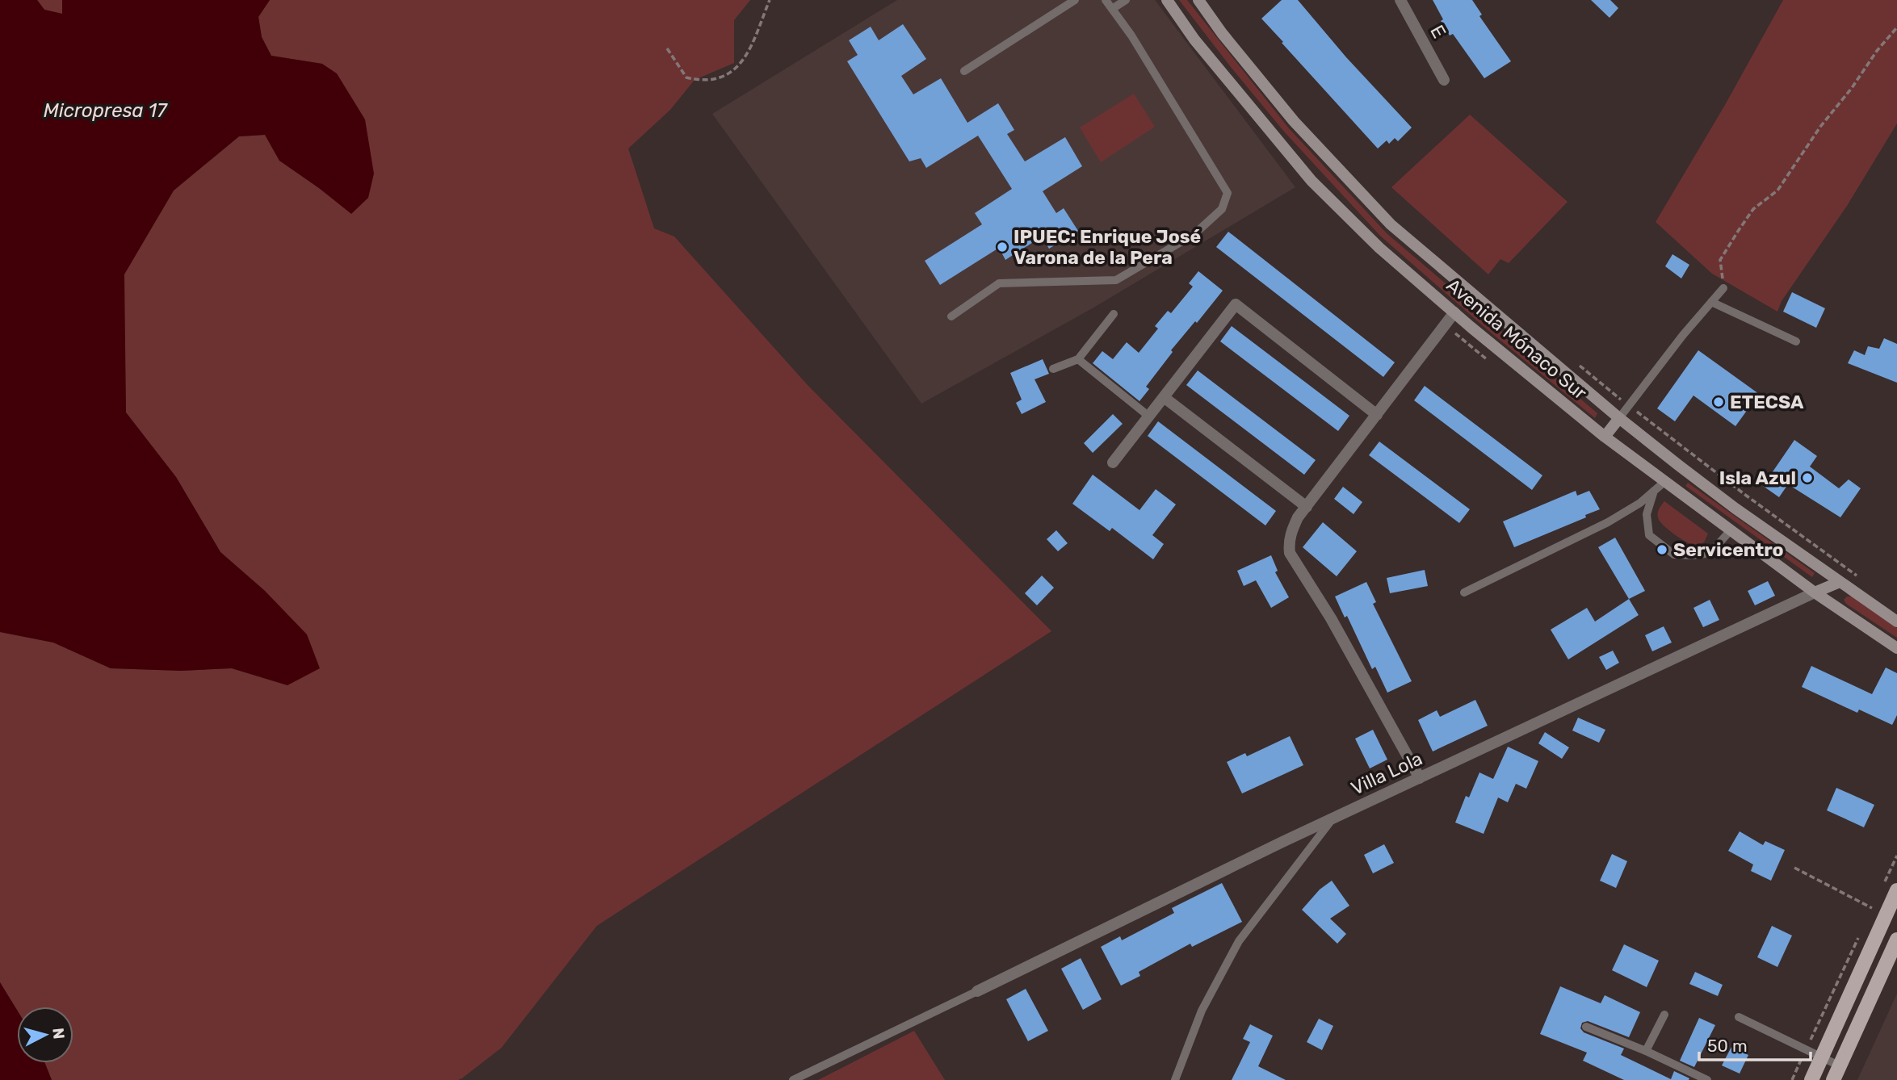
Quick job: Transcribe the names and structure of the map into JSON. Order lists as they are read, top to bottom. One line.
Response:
{"streets":{"main road":["Avenida Mónaco Sur"],"street":["E","Villa Lola"]},"crossings":[["Avenida Mónaco Sur","Villa Lola"]],"water":["Micropresa 17"],"places":["IPUEC: Enrique José Varona de la Pera","ETECSA","Isla Azul","Servicentro"],"scale_bar":"50 m","north":"right"}
